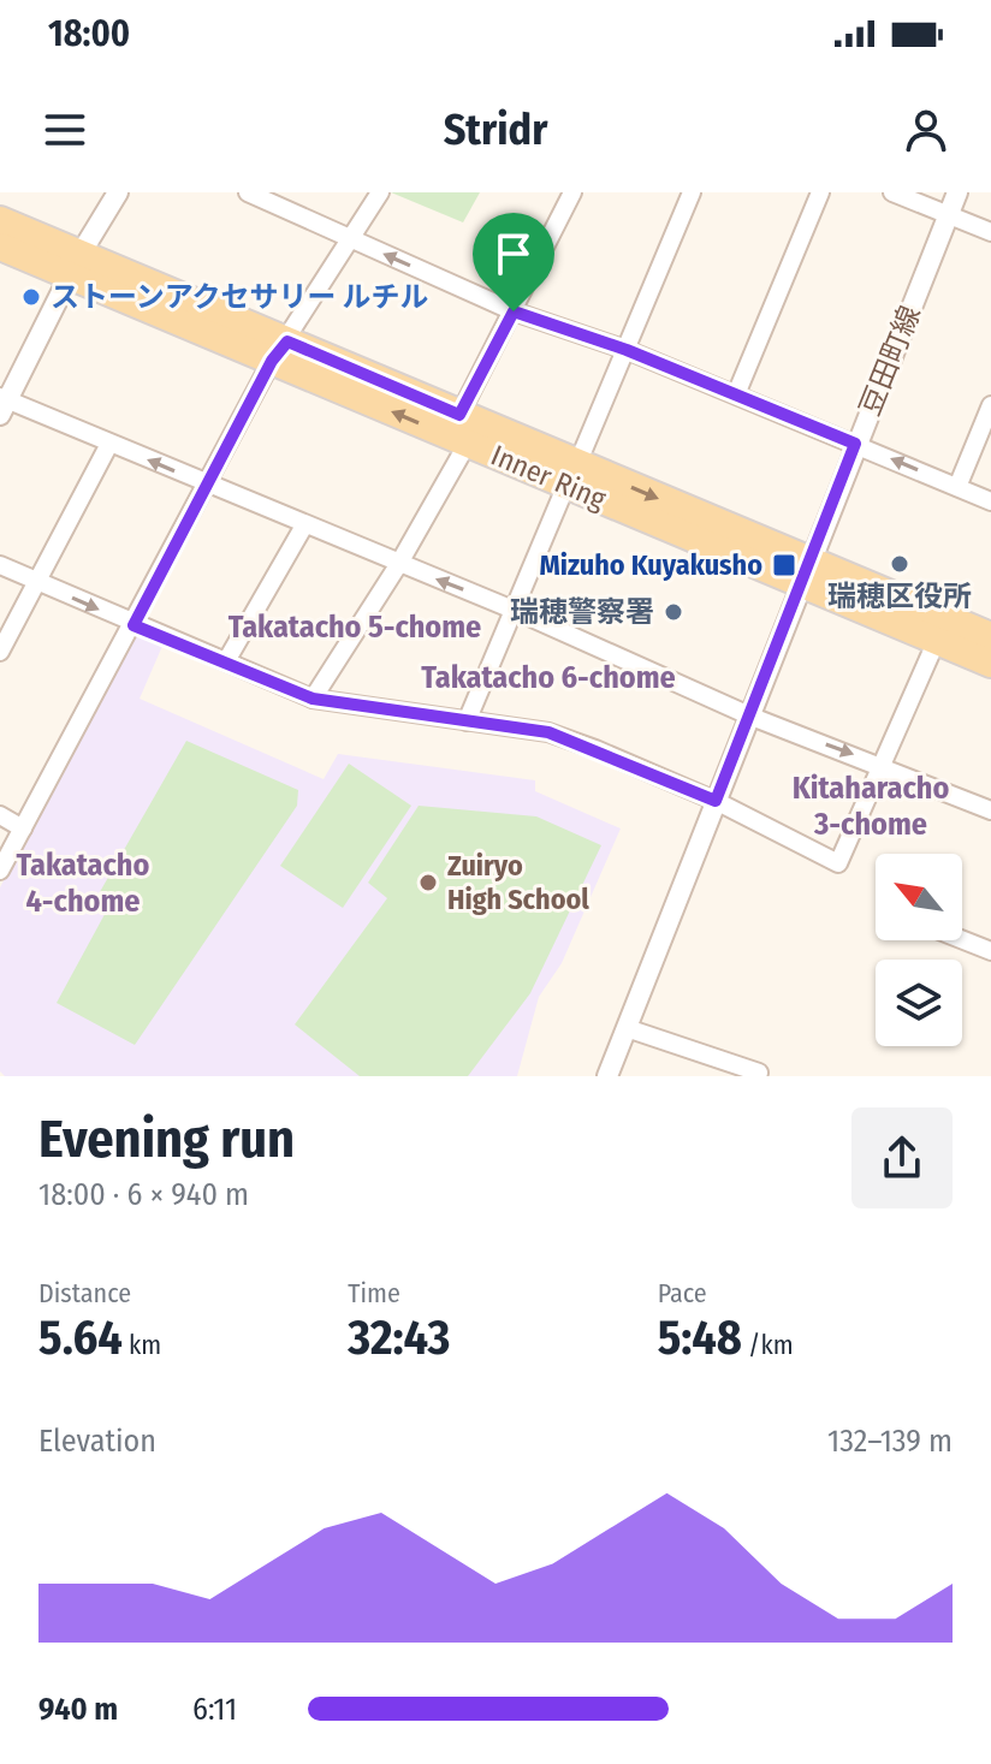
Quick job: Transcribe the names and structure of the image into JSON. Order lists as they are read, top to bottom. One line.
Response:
{"streets":{"main road":["Inner Ring"],"street":["豆田町線"]},"crossings":[["豆田町線","Inner Ring"]],"districts":["Takatacho 5-chome","Takatacho 6-chome","Kitaharacho 3-chome","Takatacho 4-chome"],"places":{"other":["ストーンアクセサリー ルチル","瑞穂区役所","瑞穂警察署","Zuiryo High School"],"transit":["Mizuho Kuyakusho"]},"north":"top left","page":{"status":"18:00","header":"Stridr","heading":["Evening run","18:00 · 6 × 940 m"],"stats":[["Distance","5.64 km"],["Time","32:43"],["Pace","5:48 /km"]],"chart":["Elevation","132–139 m"],"list":[{"name":"940 m","note":"6:11"}]}}
